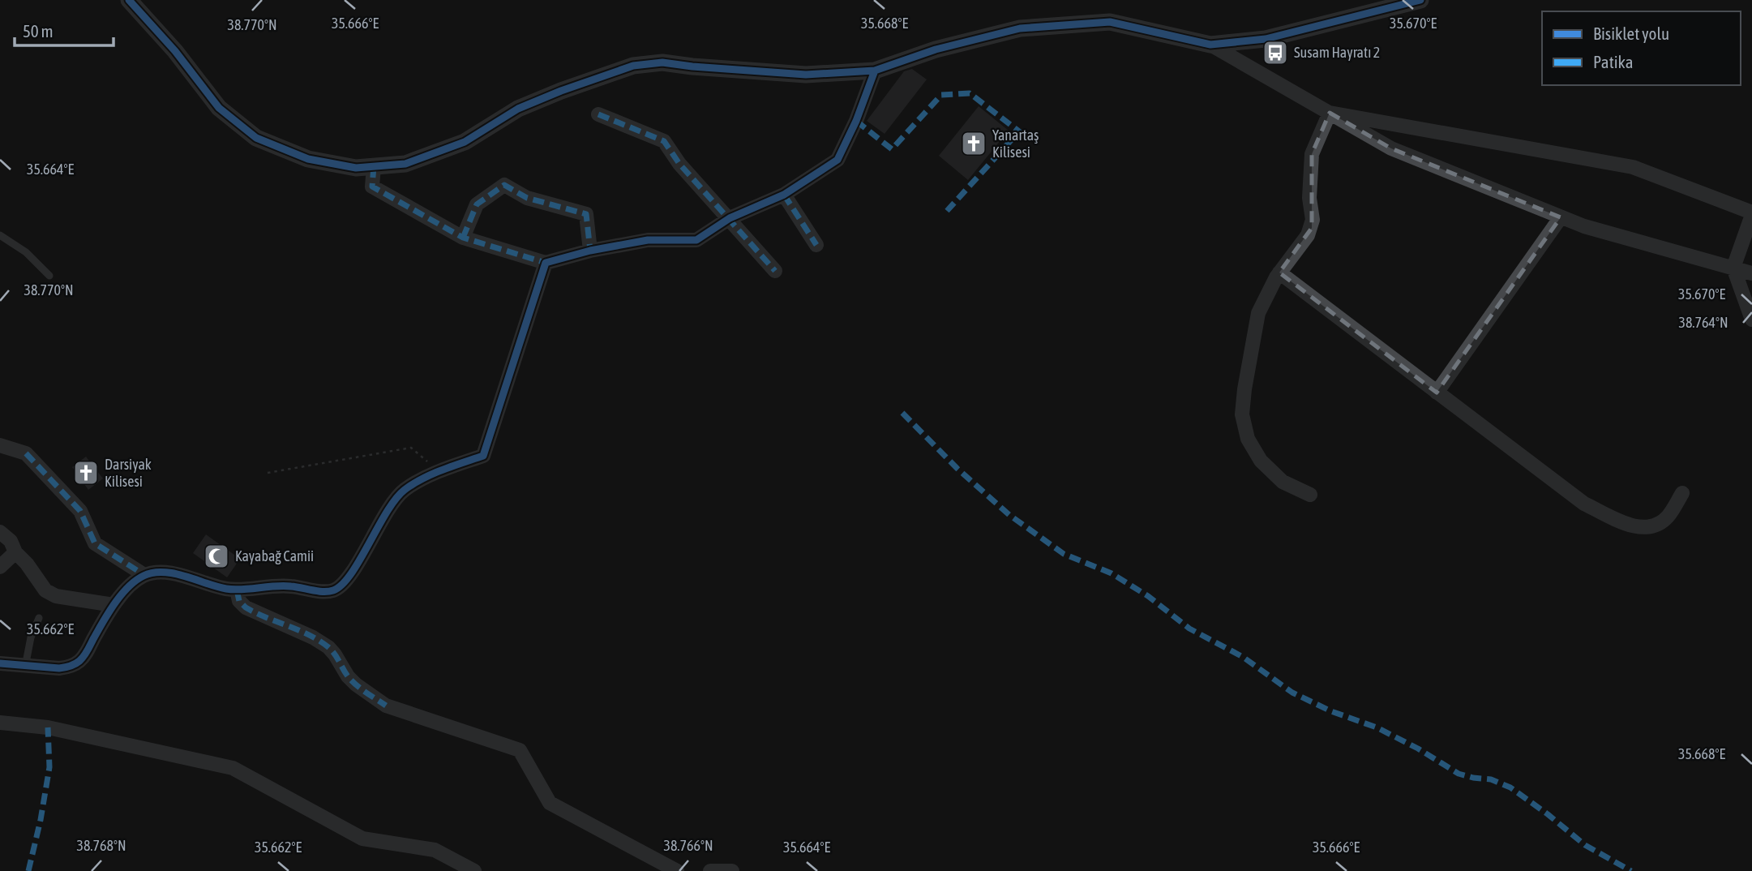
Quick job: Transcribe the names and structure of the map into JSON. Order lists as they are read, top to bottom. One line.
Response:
{"places":{"bus stop":["Susam Hayratı 2"],"church":["Yanartaş Kilisesi","Darsiyak Kilisesi"],"mosque":["Kayabağ Camii"]},"legend":["Bisiklet yolu","Patika"],"scale_bar":"50 m","coordinates":["35.666°E","35.670°E","35.668°E","38.770°N","35.664°E","38.764°N","35.662°E","38.768°N","38.766°N"]}
